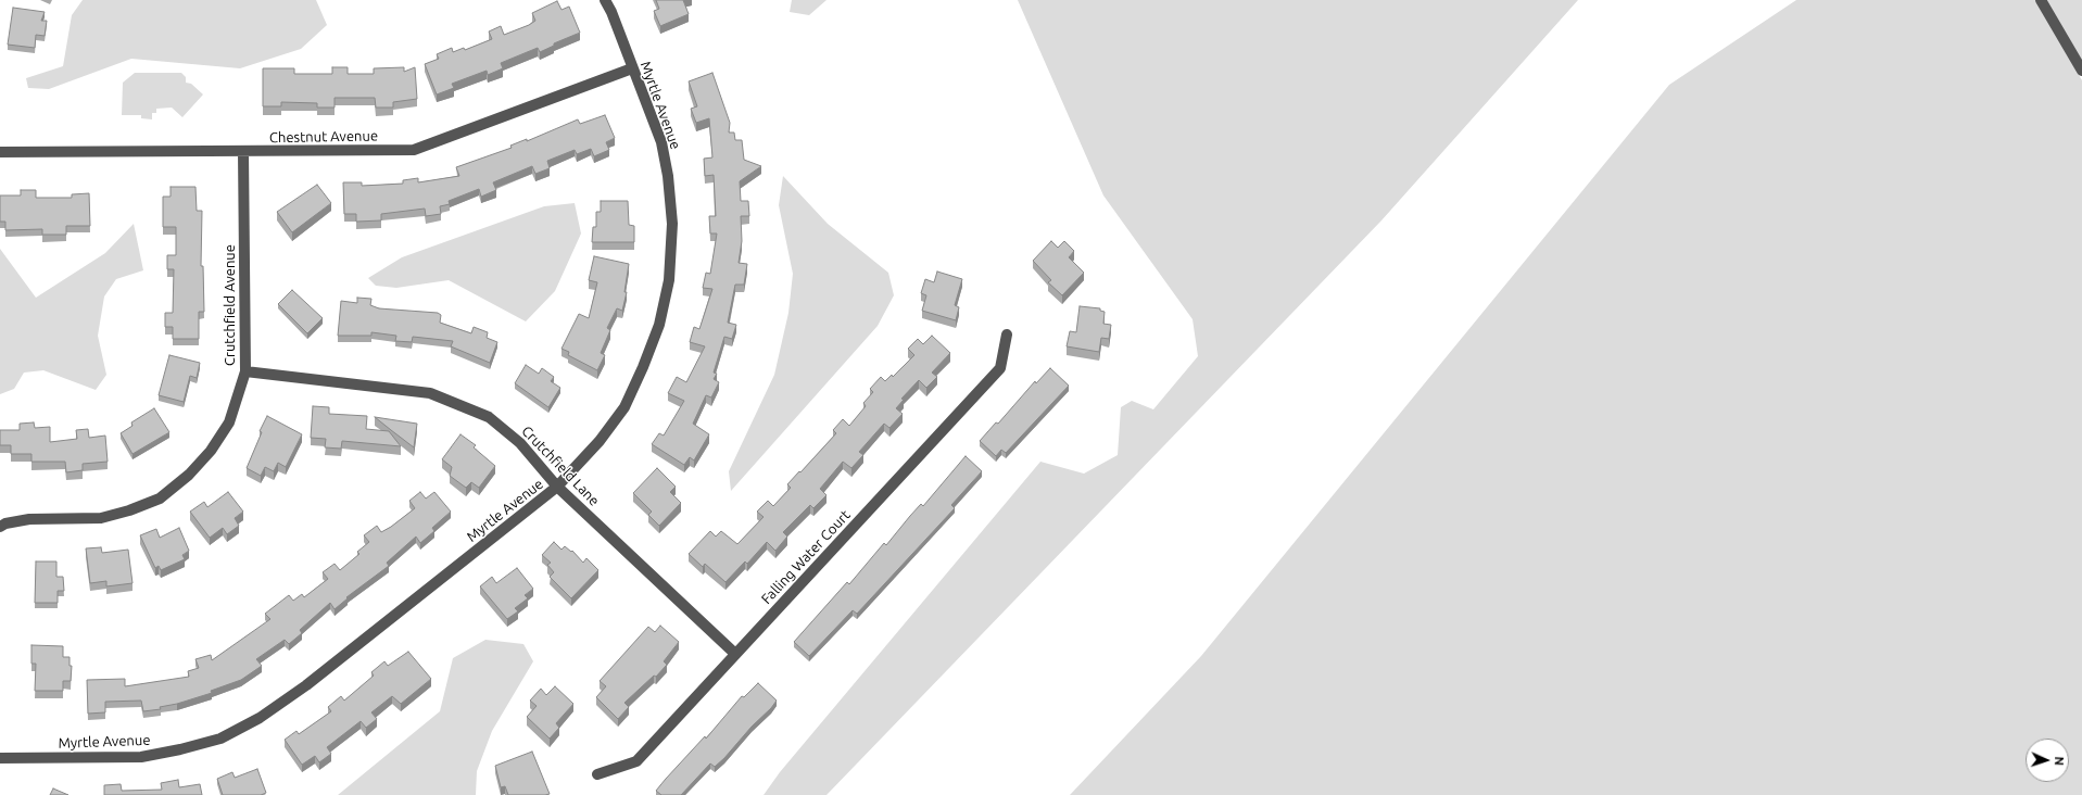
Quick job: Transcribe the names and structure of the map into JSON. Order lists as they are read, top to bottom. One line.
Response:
{"streets":{"street":["Myrtle Avenue","Chestnut Avenue","Crutchfield Avenue","Crutchfield Lane","Falling Water Court"]},"crossings":[["Myrtle Avenue","Chestnut Avenue"],["Myrtle Avenue","Crutchfield Lane"],["Chestnut Avenue","Crutchfield Avenue"],["Crutchfield Avenue","Crutchfield Lane"],["Crutchfield Lane","Falling Water Court"]],"north":"right"}
